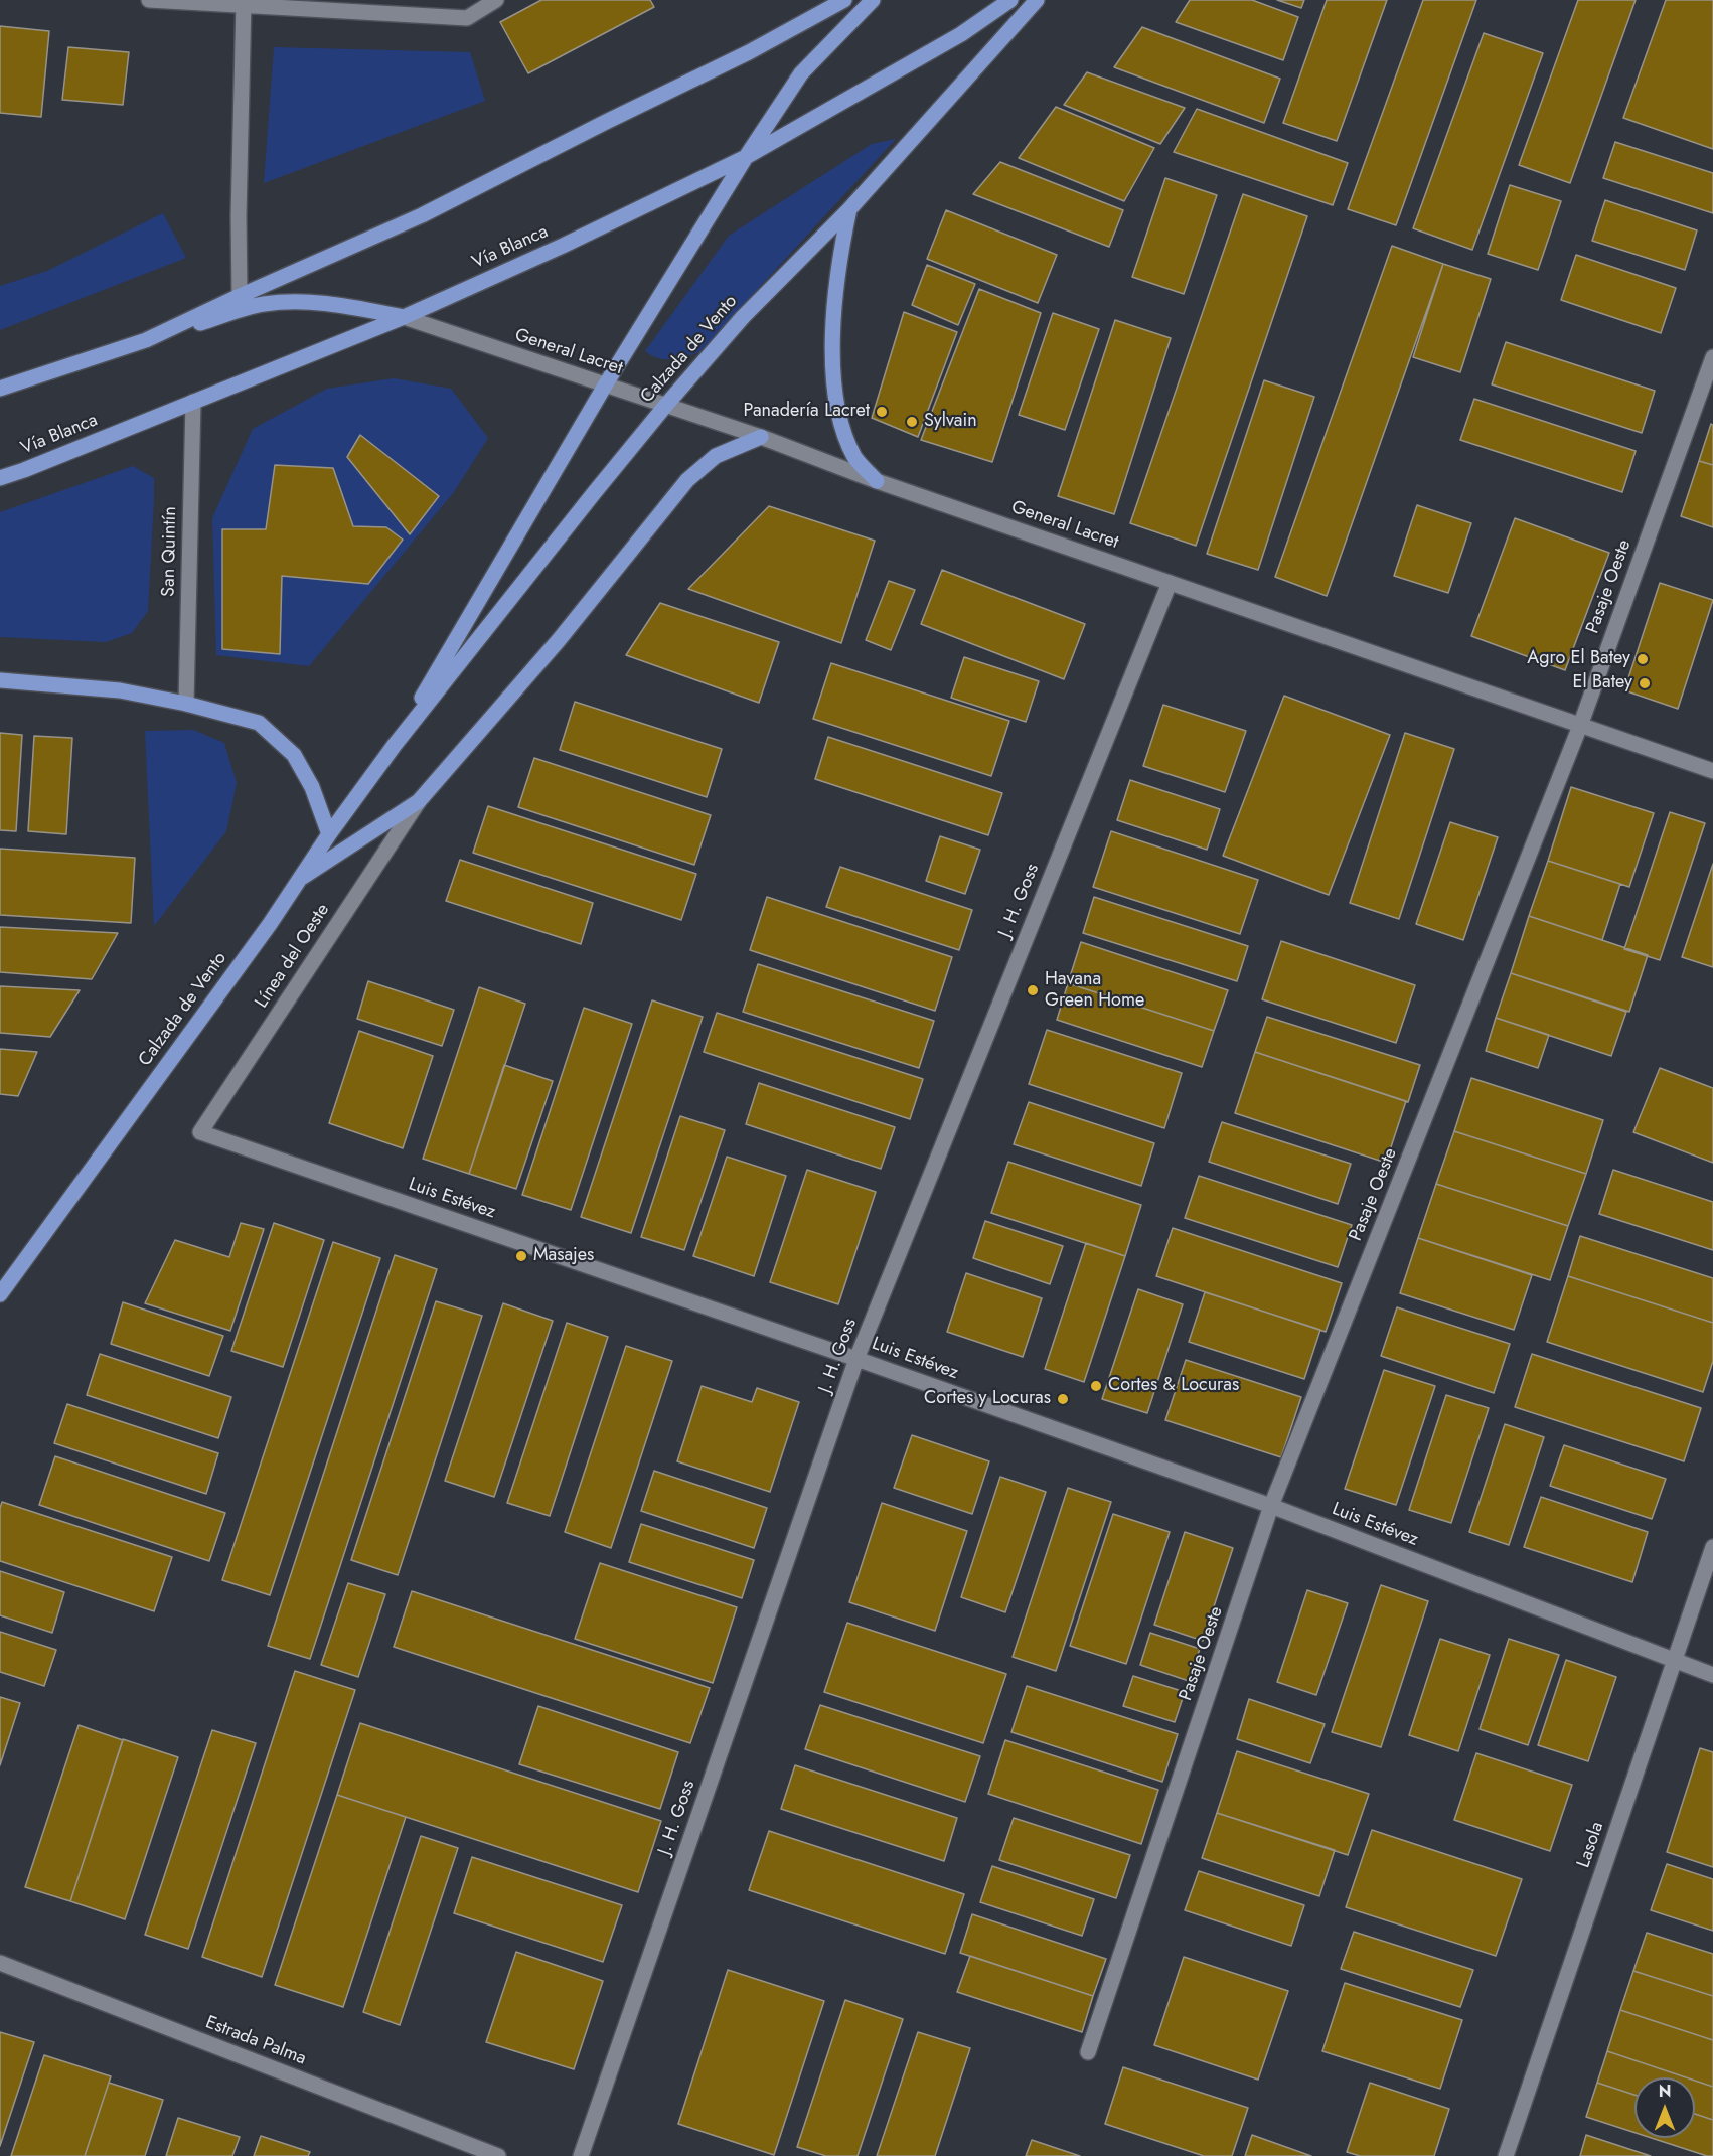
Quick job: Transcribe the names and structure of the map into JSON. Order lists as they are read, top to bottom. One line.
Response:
{"streets":{"main road":["Vía Blanca","Calzada de Vento"],"street":["General Lacret","San Quintín","Pasaje Oeste","J. H. Goss","Línea del Oeste","Luis Estévez","Lasola","Estrada Palma"]},"crossings":[["Vía Blanca","Calzada de Vento"],["Vía Blanca","General Lacret"],["Vía Blanca","San Quintín"],["Calzada de Vento","General Lacret"],["General Lacret","Pasaje Oeste"],["General Lacret","J. H. Goss"],["Pasaje Oeste","Luis Estévez"],["J. H. Goss","Luis Estévez"],["Línea del Oeste","Luis Estévez"],["Luis Estévez","Lasola"]],"places":["Panadería Lacret","Sylvain","Agro El Batey","El Batey","Havana Green Home","Masajes","Cortes & Locuras","Cortes y Locuras"],"north":"top"}
